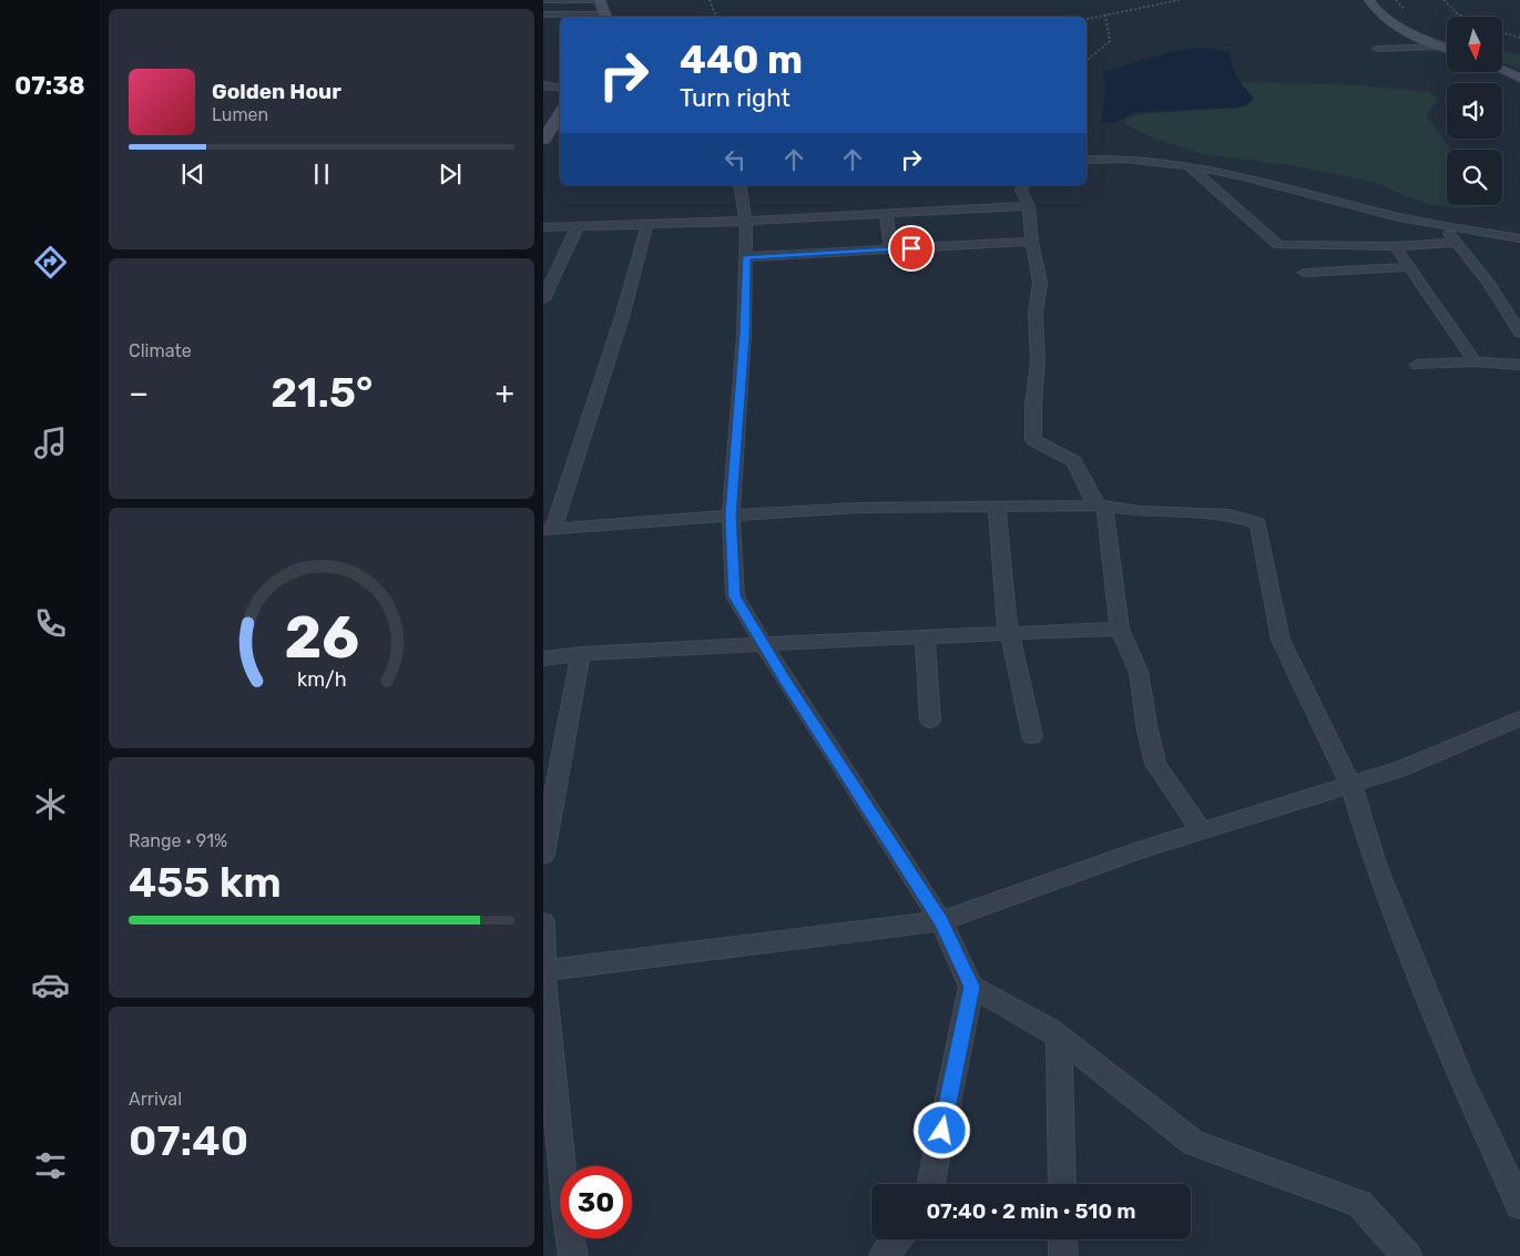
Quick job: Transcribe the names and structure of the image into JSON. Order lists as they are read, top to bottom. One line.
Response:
{"north":"bottom","page":{"tabs":"07:38","turn":["440 m","Turn right"],"song":["Golden Hour","Lumen"],"tile":["Climate",["Range · 91%","455 km"],["Arrival","07:40"]],"heat":["−","21.5°","+"],"limit":"30","trip":"07:40 · 2 min · 510 m","gauge":["26","km/h"]}}
